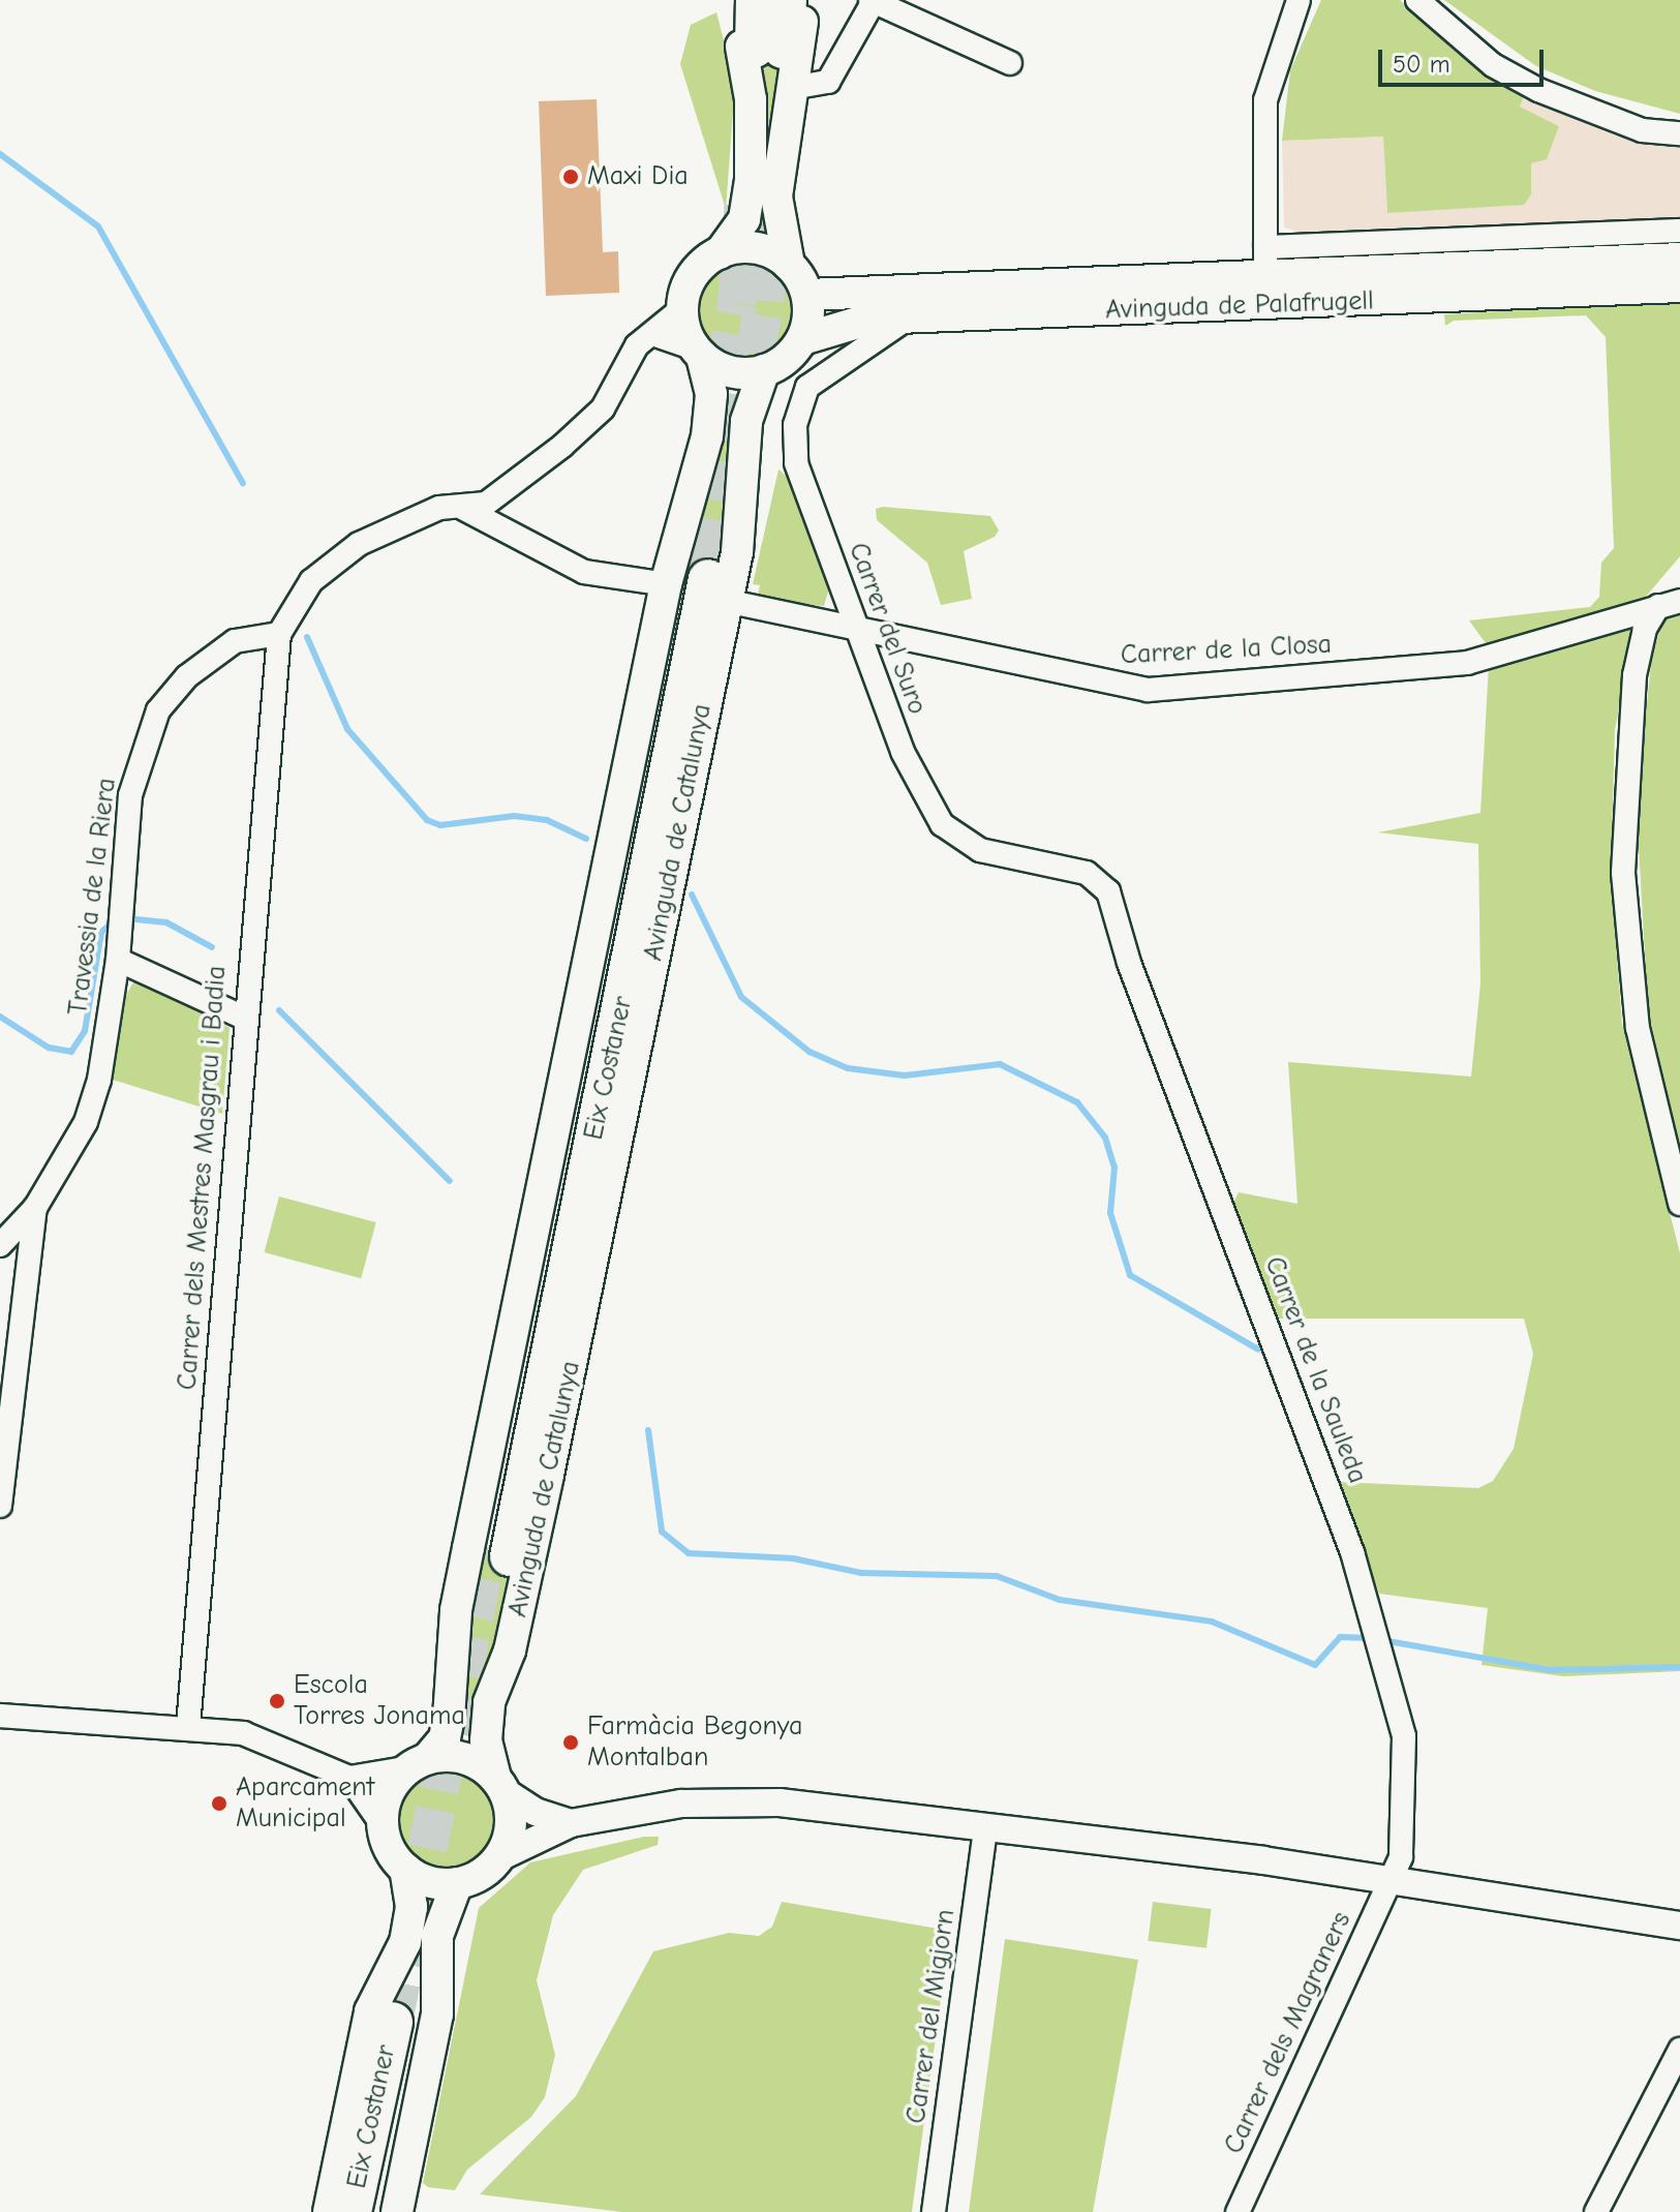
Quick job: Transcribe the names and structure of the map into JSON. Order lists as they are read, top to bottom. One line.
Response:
{"streets":{"highway":["Eix Costaner"],"main road":["Avinguda de Palafrugell","Avinguda de Catalunya"],"street":["Carrer del Suro","Carrer de la Closa","Travessia de la Riera","Carrer dels Mestres Masgrau i Badia","Carrer de la Sauleda","Carrer del Migjorn","Carrer dels Magraners"]},"crossings":[["Avinguda de Palafrugell","Carrer del Suro"],["Avinguda de Palafrugell","Avinguda de Catalunya"],["Carrer del Suro","Carrer de la Closa"],["Carrer del Suro","Carrer de la Sauleda"],["Carrer de la Closa","Avinguda de Catalunya"],["Carrer de la Closa","Eix Costaner"],["Avinguda de Catalunya","Eix Costaner"],["Travessia de la Riera","Carrer dels Mestres Masgrau i Badia"],["Carrer de la Sauleda","Carrer dels Magraners"]],"places":["Maxi Dia","Escola Torres Jonama","Farmàcia Begonya Montalban","Aparcament Municipal"],"scale_bar":"50 m"}
